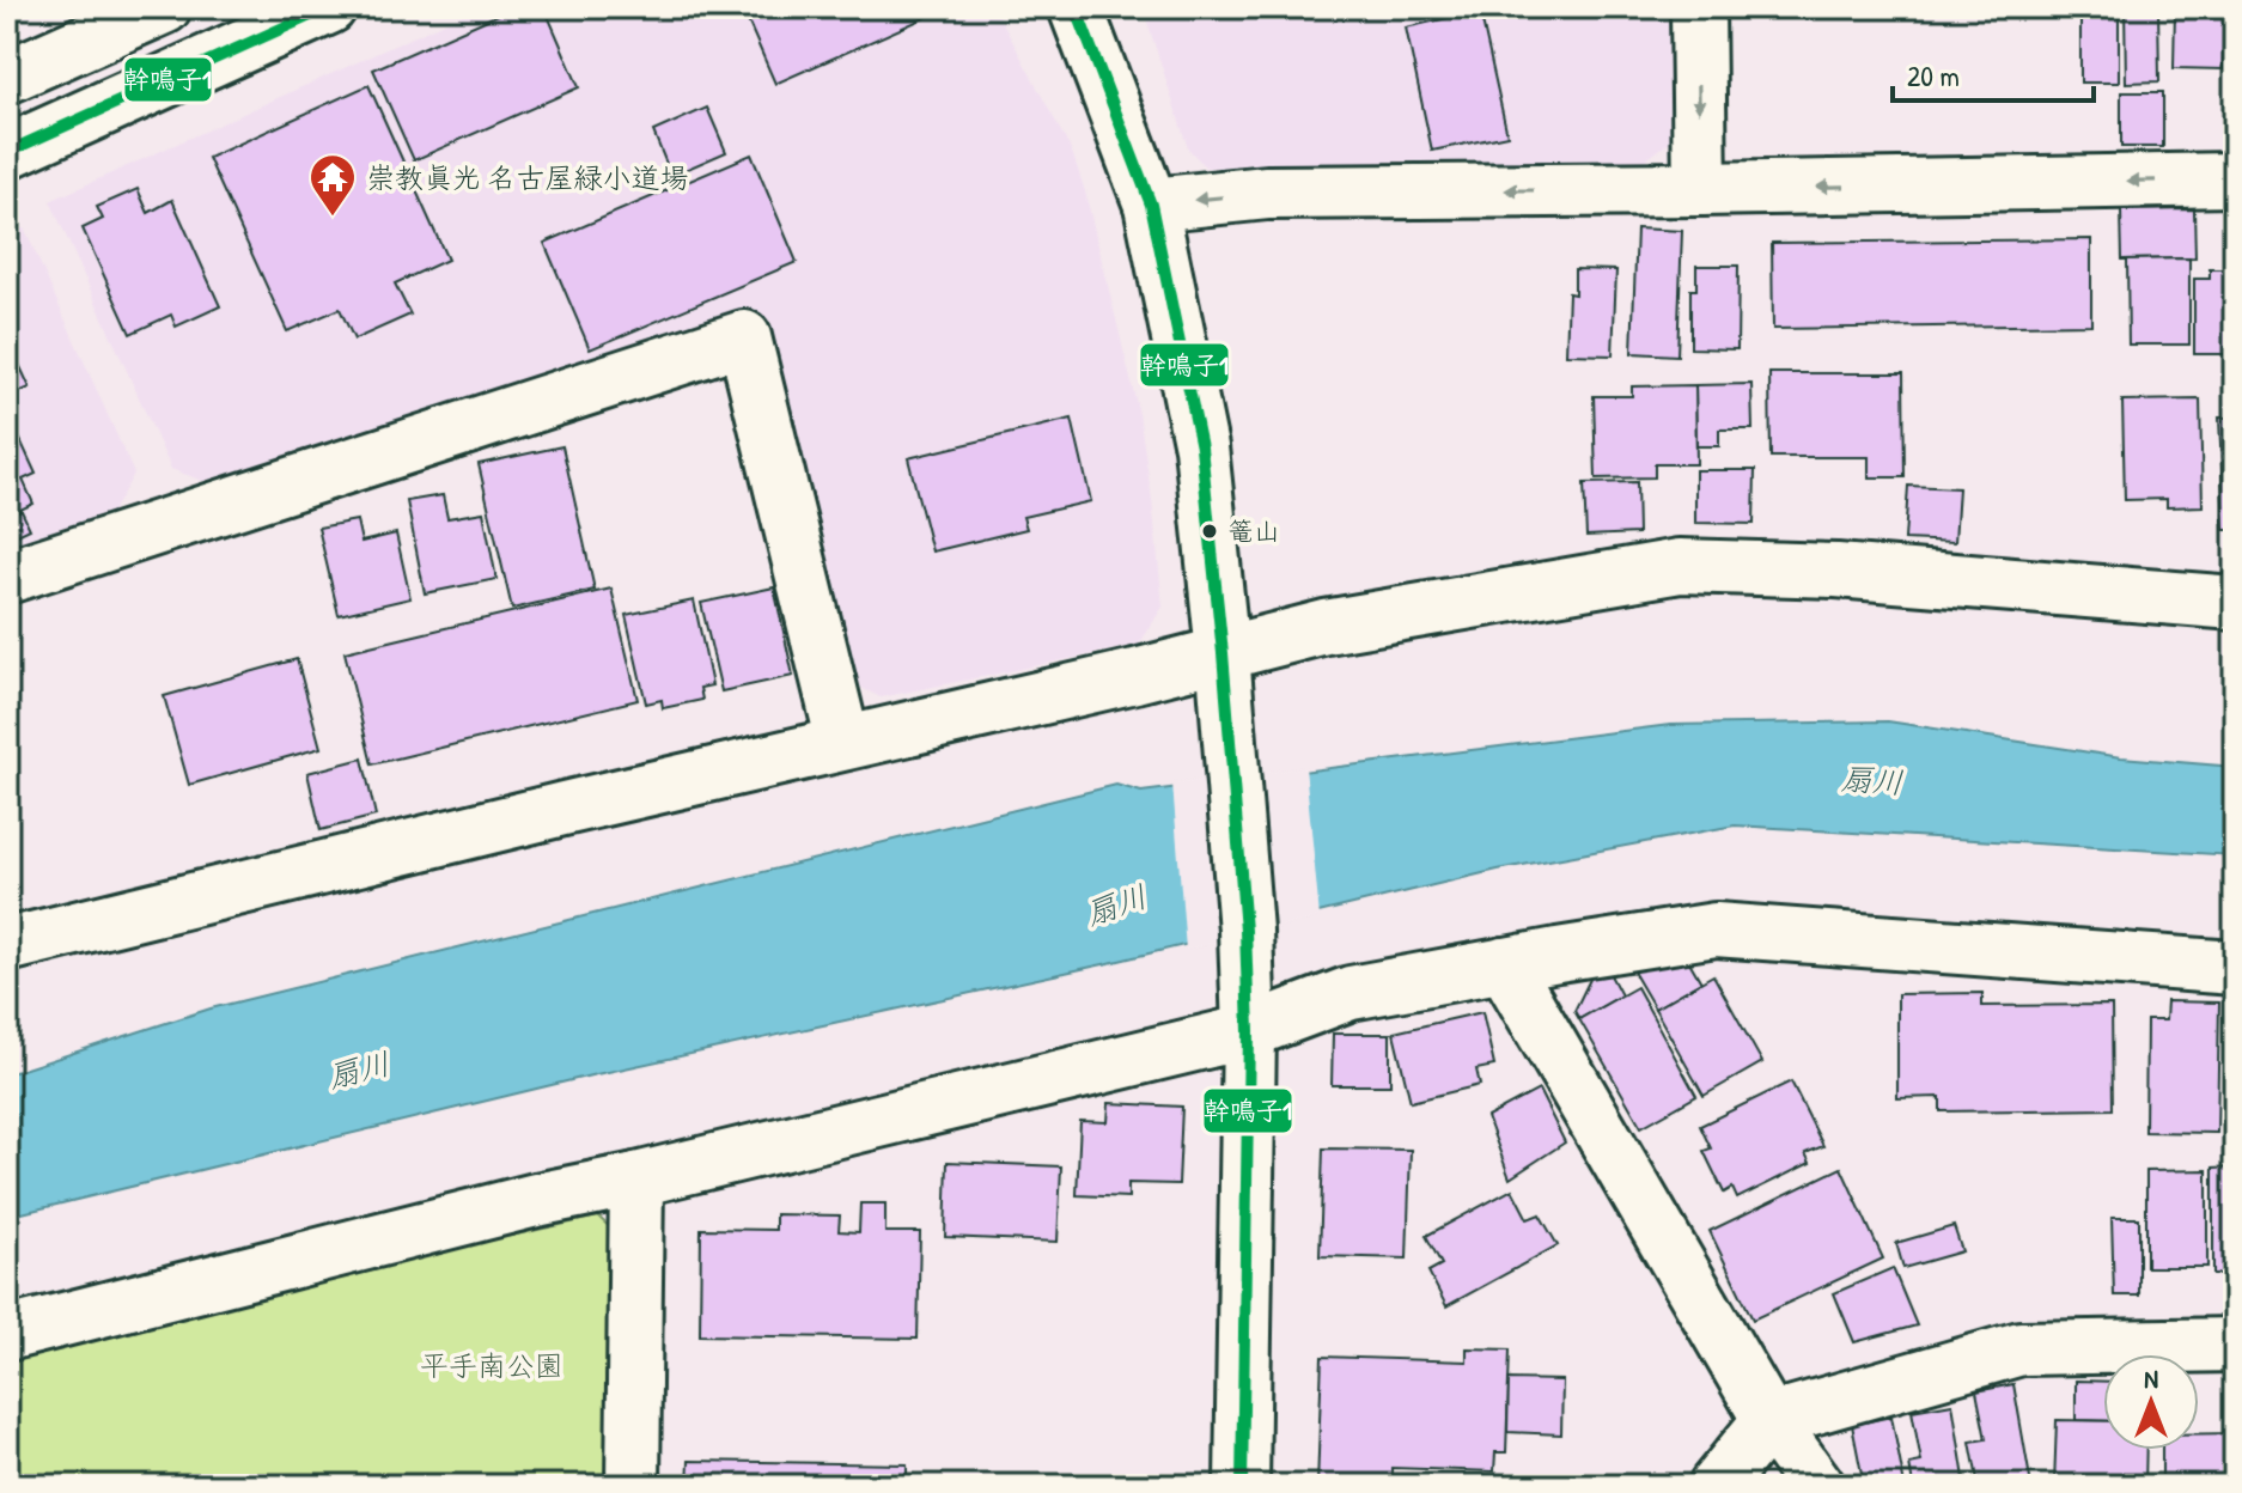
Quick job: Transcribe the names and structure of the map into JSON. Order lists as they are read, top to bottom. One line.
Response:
{"water":["扇川"],"parks":["平手南公園"],"places":{"temple":["崇教眞光 名古屋緑小道場"],"other":["篭山"]},"lines":["transit line 幹鳴子1"],"scale_bar":"20 m","north":"top"}
